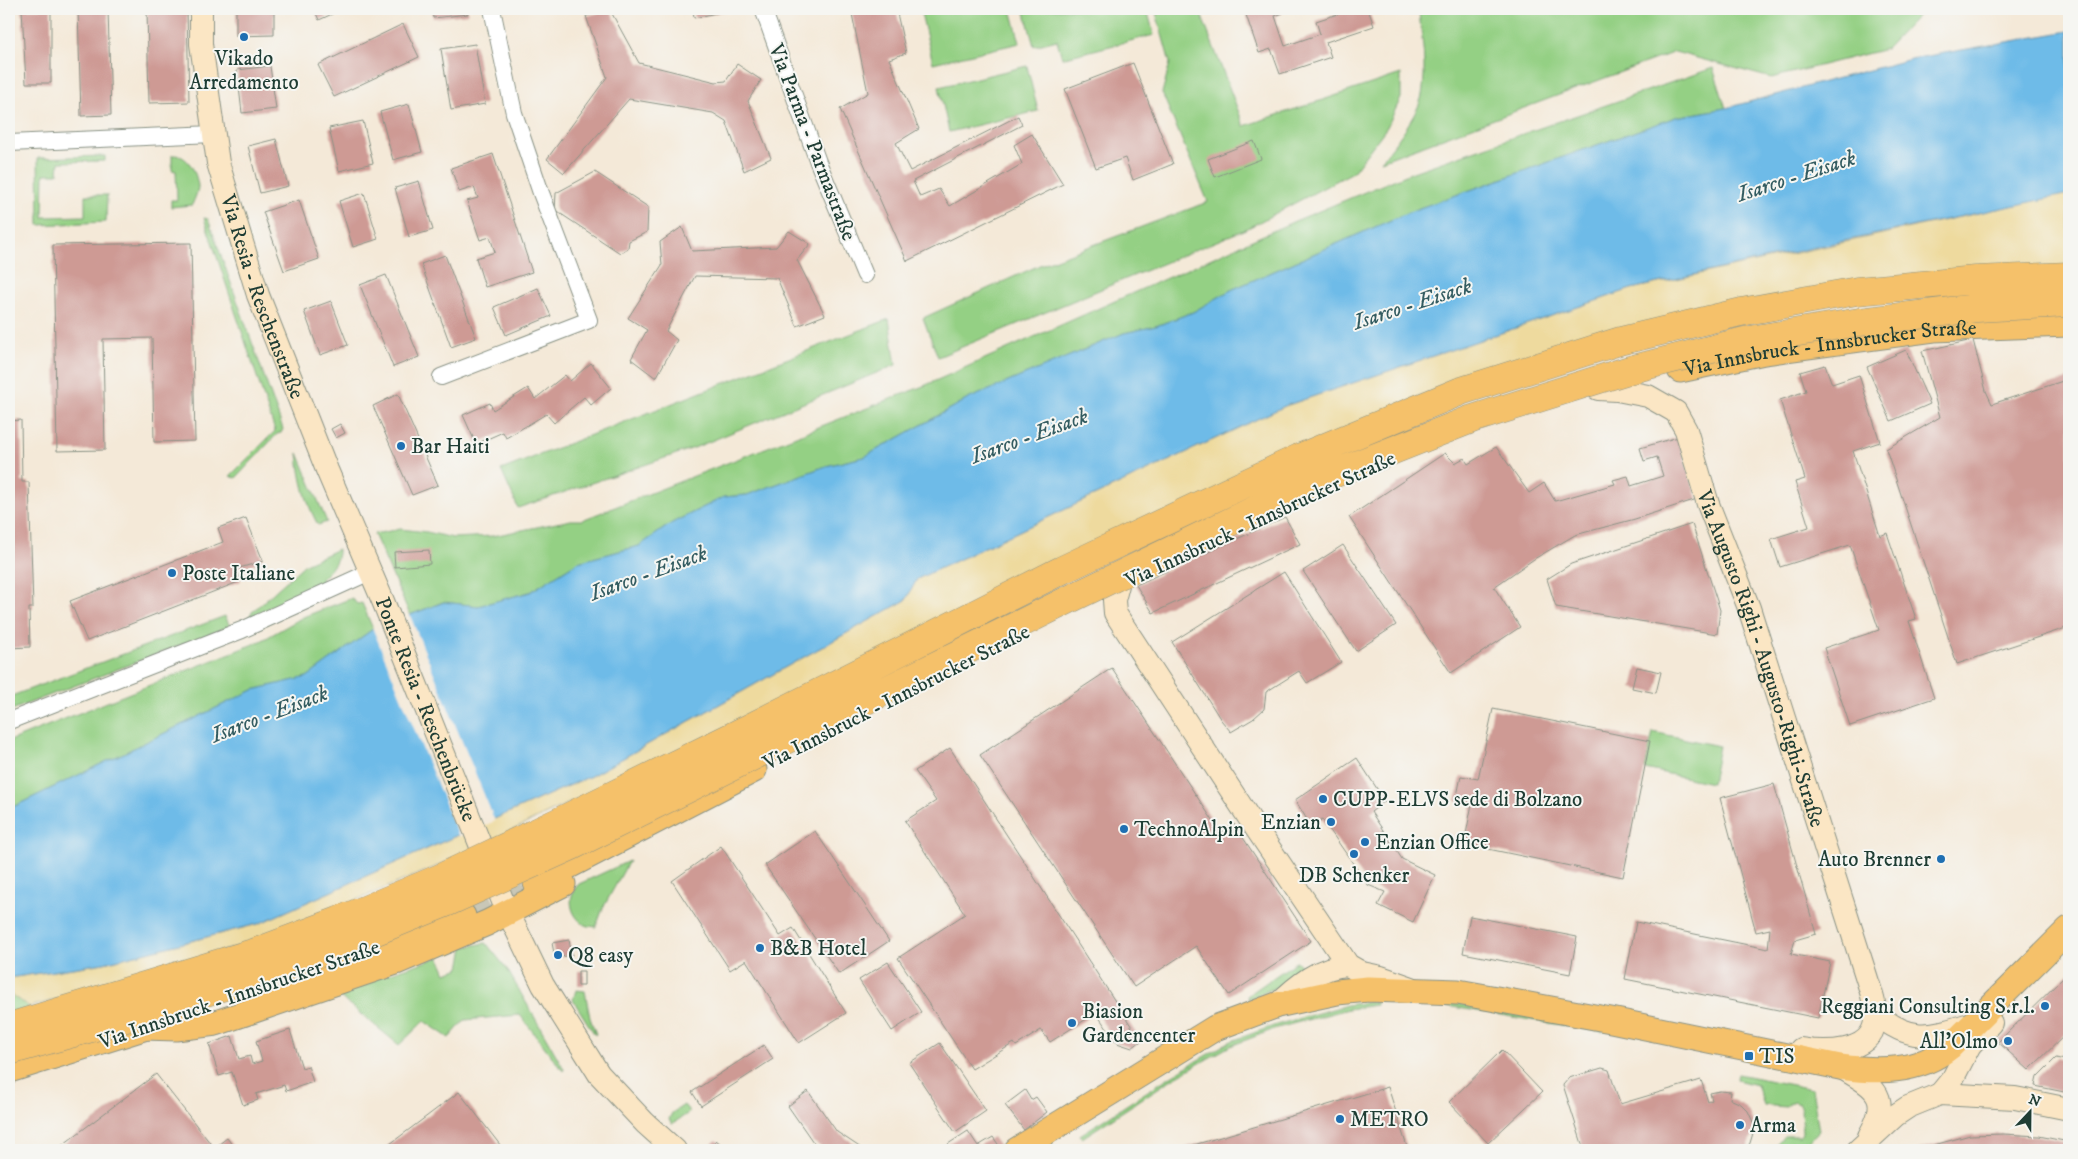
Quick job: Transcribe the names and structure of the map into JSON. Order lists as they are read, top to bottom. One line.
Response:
{"streets":{"main road":["Via Resia - Reschenstraße","Via Innsbruck - Innsbrucker Straße","Via Augusto Righi - Augusto-Righi-Straße","Ponte Resia - Reschenbrücke"],"street":["Via Parma - Parmastraße"]},"crossings":[["Via Resia - Reschenstraße","Ponte Resia - Reschenbrücke"],["Via Innsbruck - Innsbrucker Straße","Via Augusto Righi - Augusto-Righi-Straße"]],"water":["Isarco - Eisack"],"places":{"other":["Vikado Arredamento","Bar Haiti","Poste Italiane","CUPP-ELVS sede di Bolzano","Enzian","TechnoAlpin","Enzian Office","DB Schenker","Auto Brenner","B&B Hotel","Q8 easy","Reggiani Consulting S.r.l.","Biasion Gardencenter","All'Olmo","METRO","Arma"],"transit":["TIS"]},"north":"top"}
